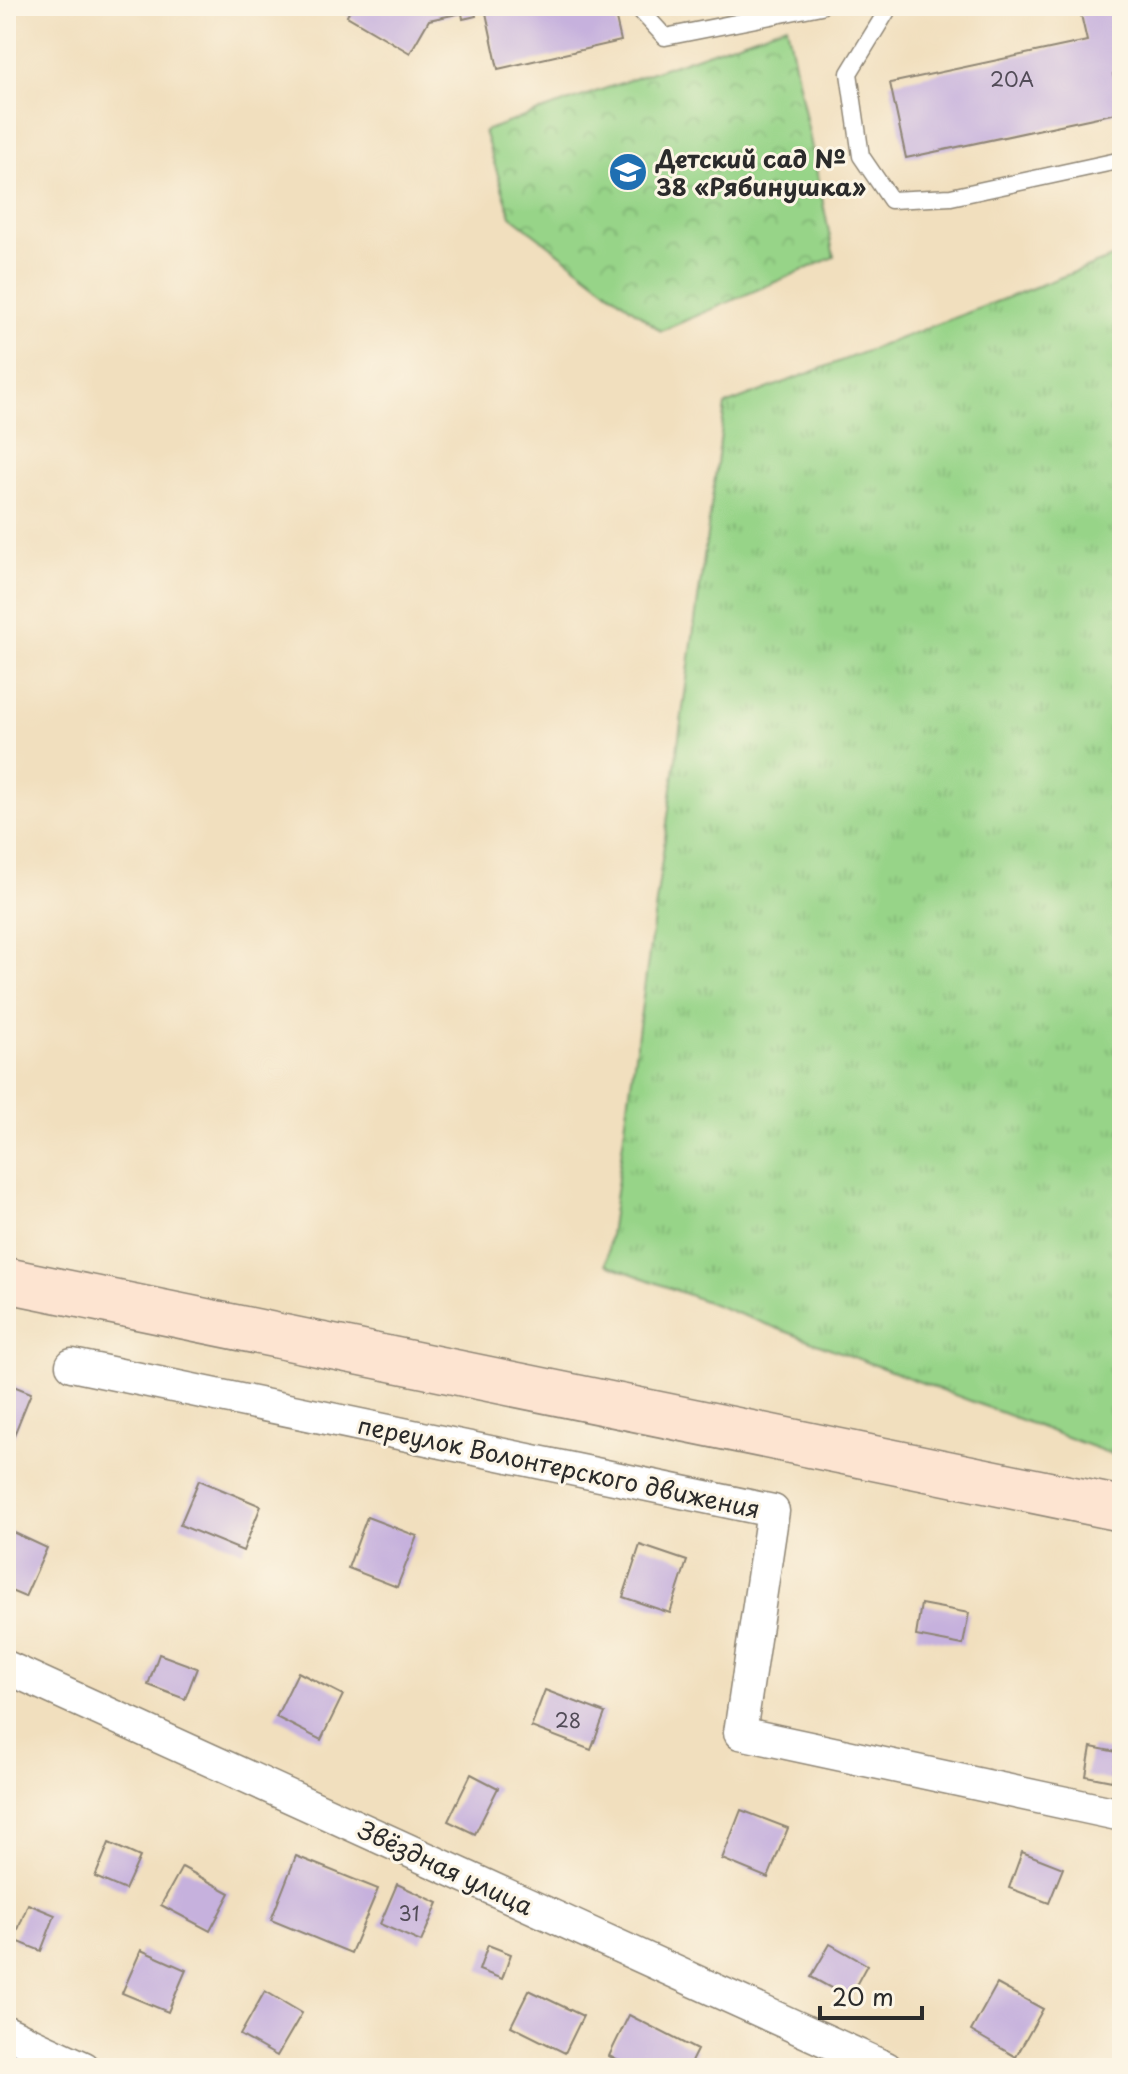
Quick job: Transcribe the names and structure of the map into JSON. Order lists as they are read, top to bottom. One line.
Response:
{"streets":{"street":["переулок Волонтерского движения","Звёздная улица"]},"places":{"school or university":["Детский сад № 38 «Рябинушка»"]},"house_numbers":["20А","28","31"],"scale_bar":"20 m"}
